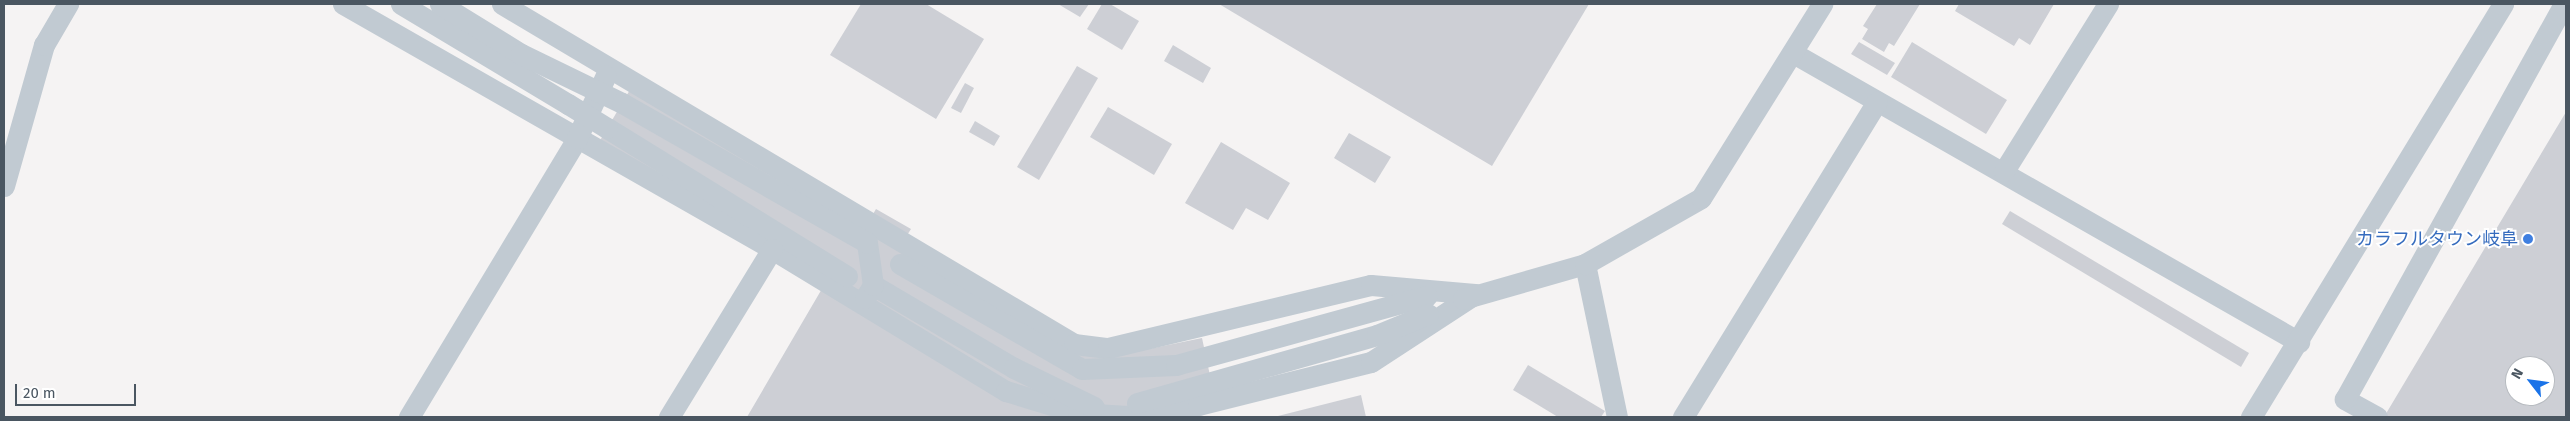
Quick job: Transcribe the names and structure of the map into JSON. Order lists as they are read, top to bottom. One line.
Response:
{"places":["カラフルタウン岐阜"],"scale_bar":"20 m","north":"top left"}
